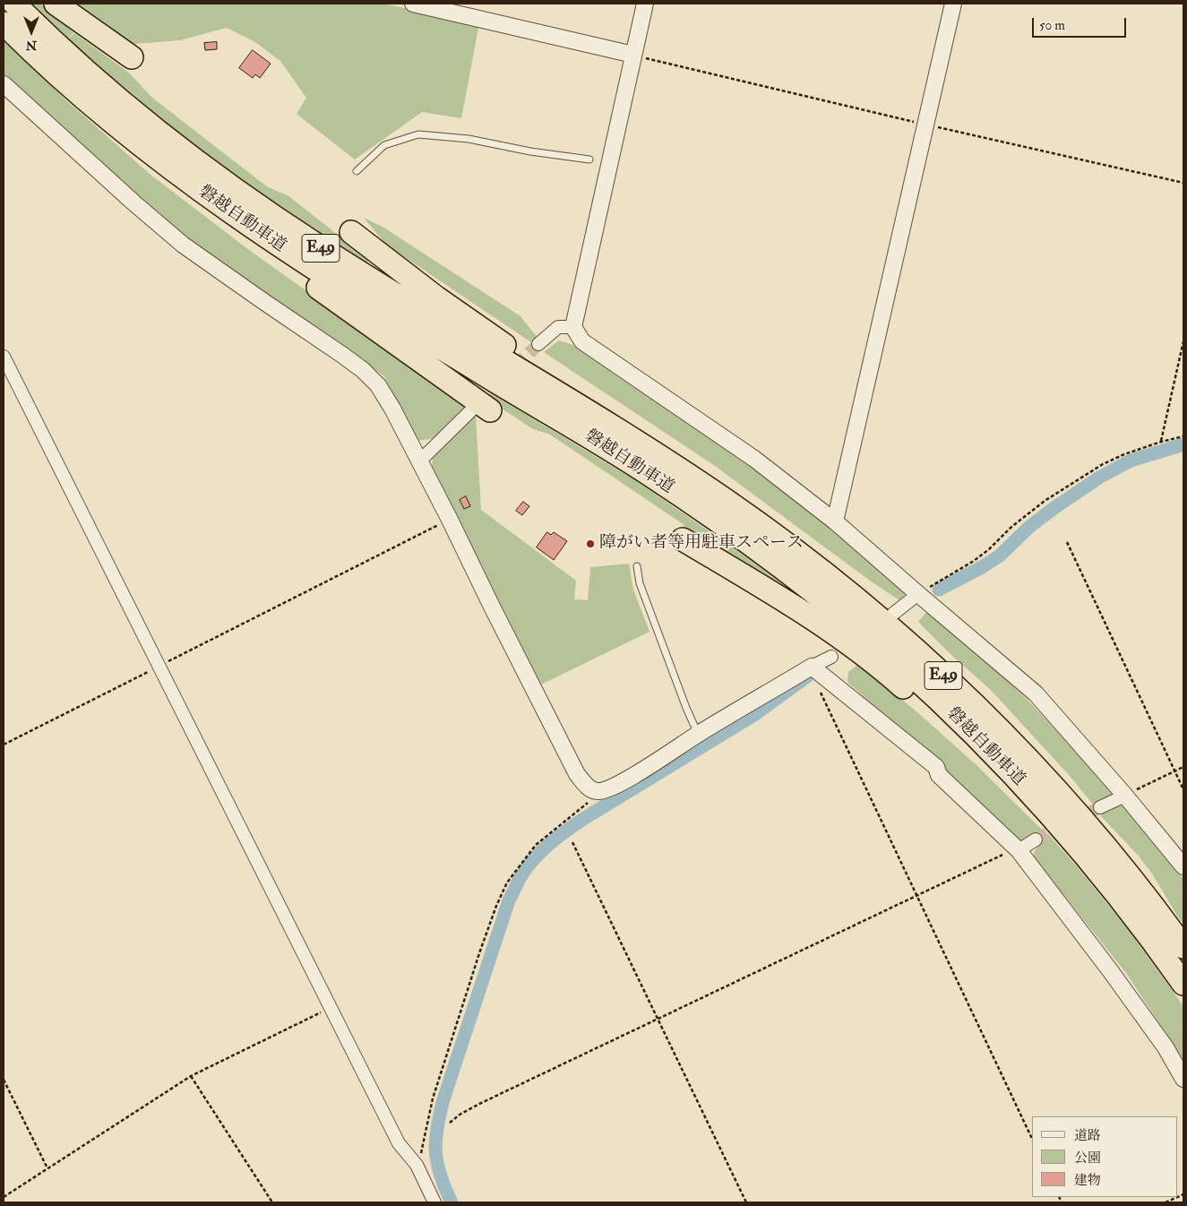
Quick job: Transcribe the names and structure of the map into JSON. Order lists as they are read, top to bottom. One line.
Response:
{"streets":{"highway":["磐越自動車道","E49"]},"places":["障がい者等用駐車スペース"],"legend":["道路","公園","建物"],"scale_bar":"50 m","north":"bottom"}
